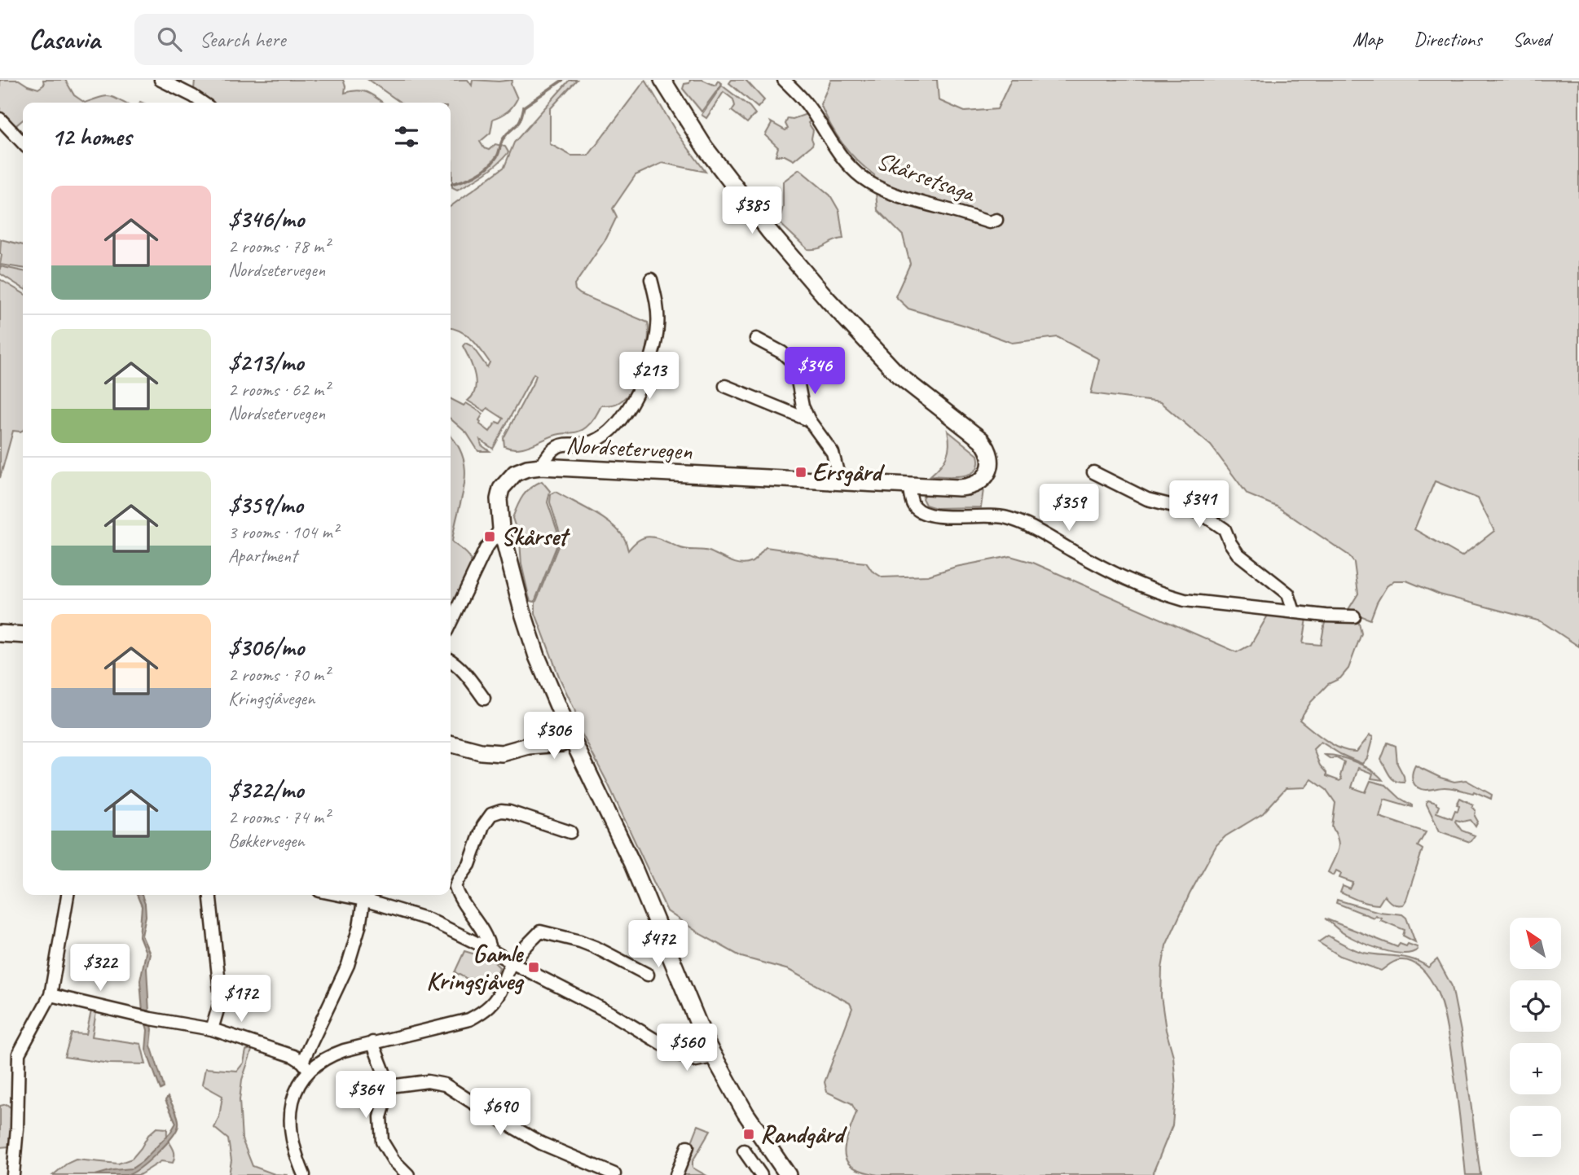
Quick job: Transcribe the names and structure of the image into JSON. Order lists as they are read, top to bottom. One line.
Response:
{"streets":{"main road":["Nordsetervegen"],"street":["Skårsetsaga"]},"places":{"transit":["Ersgård","Skårset","Gamle Kringsjåveg","Randgård"]},"north":"top left","page":{"header":"Casavia","search":"Search here","nav":["Map","Directions","Saved"],"heading":"12 homes","list":[{"name":"$346/mo","note":"2 rooms · 78 m² · Nordsetervegen"},{"name":"$213/mo","note":"2 rooms · 62 m² · Nordsetervegen"},{"name":"$359/mo","note":"3 rooms · 104 m² · Apartment"},{"name":"$306/mo","note":"2 rooms · 70 m² · Kringsjåvegen"},{"name":"$322/mo","note":"2 rooms · 74 m² · Bøkkervegen"}],"price":["$385","$346","$213","$341","$359","$306","$472","$322","$172","$560","$364","$690"],"map_buttons":["+","−"]}}
